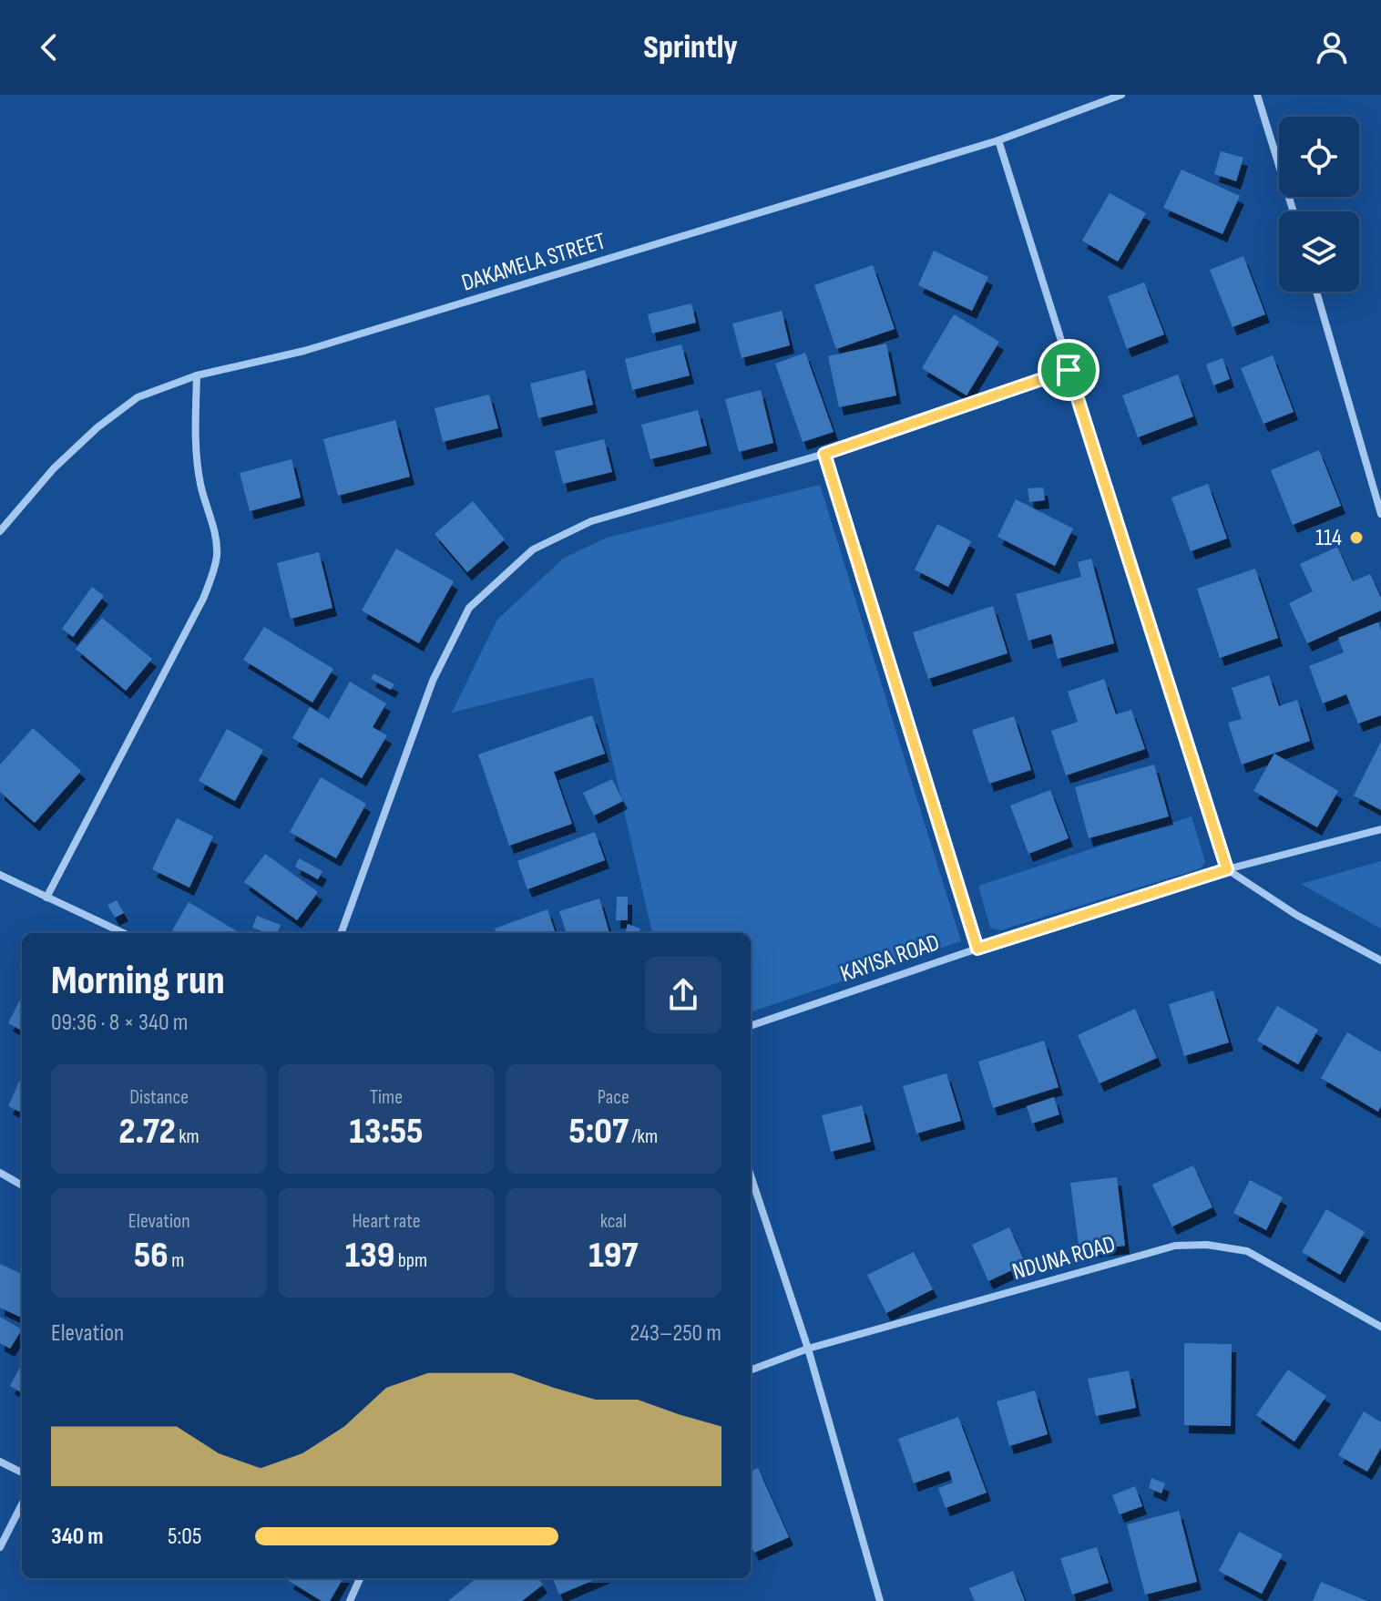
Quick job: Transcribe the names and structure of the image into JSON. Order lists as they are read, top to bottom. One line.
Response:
{"streets":{"street":["DAKAMELA STREET","KAYISA ROAD","NDUNA ROAD"]},"places":["114"],"page":{"header":"Sprintly","heading":["Morning run","09:36 · 8 × 340 m"],"stats":[["Distance","2.72 km"],["Time","13:55"],["Pace","5:07 /km"],["Elevation","56 m"],["Heart rate","139 bpm"],["kcal","197"]],"chart":["Elevation","243–250 m"],"list":[{"name":"340 m","note":"5:05"}]}}
